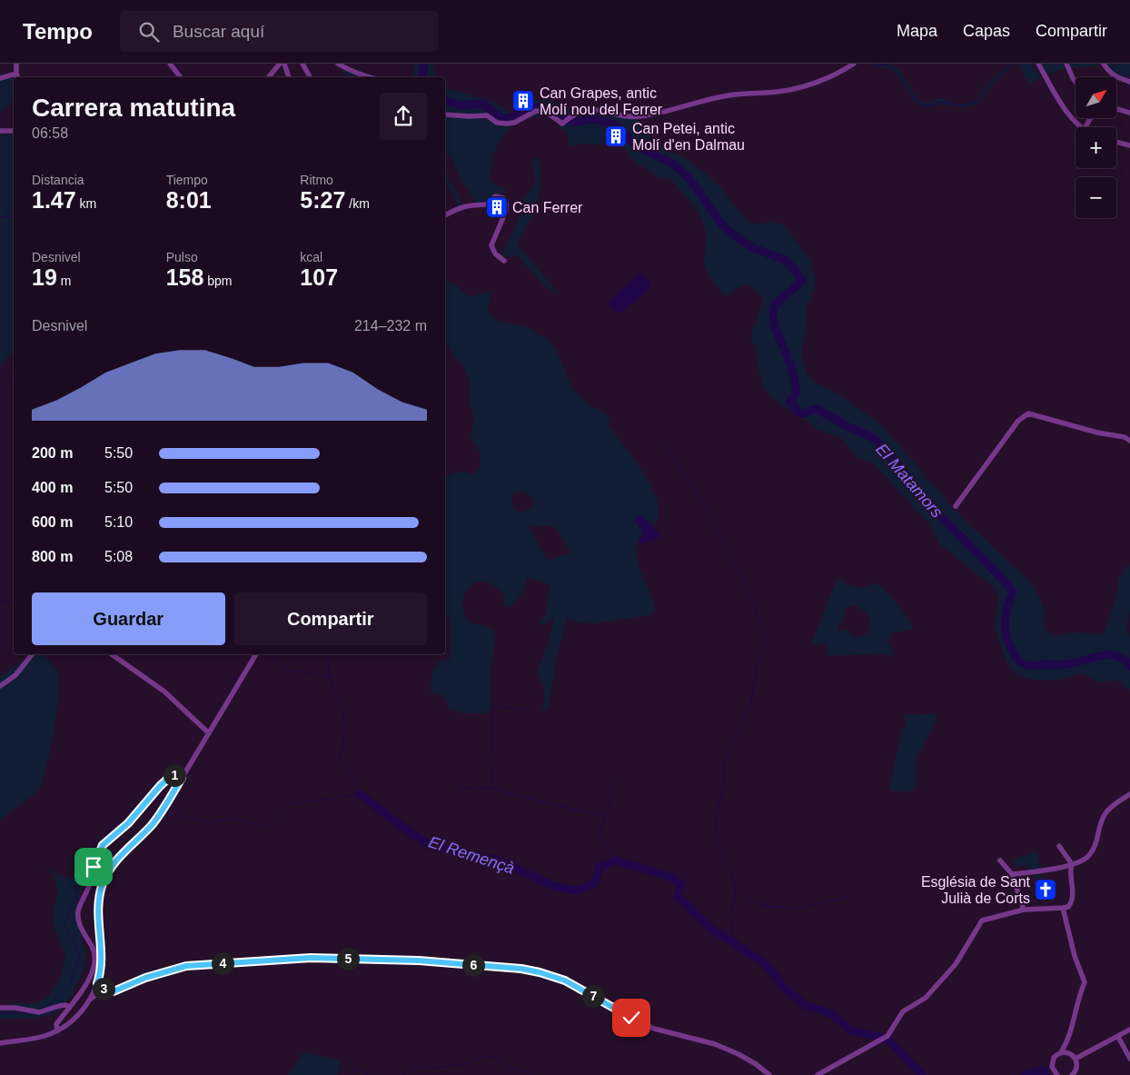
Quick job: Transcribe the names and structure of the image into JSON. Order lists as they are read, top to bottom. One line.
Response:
{"water":["El Matamors","El Remençà"],"places":{"building":["Can Grapes, antic Molí nou del Ferrer","Can Petei, antic Molí d'en Dalmau","Can Ferrer"],"church":["Església de Sant Julià de Corts"]},"north":"top right","page":{"header":"Tempo","search":"Buscar aquí","nav":["Mapa","Capas","Compartir"],"map_buttons":["+","−"],"heading":["Carrera matutina","06:58"],"stats":[["Distancia","1.47 km"],["Tiempo","8:01"],["Ritmo","5:27 /km"],["Desnivel","19 m"],["Pulso","158 bpm"],["kcal","107"]],"chart":["Desnivel","214–232 m"],"list":[{"name":"200 m","note":"5:50"},{"name":"400 m","note":"5:50"},{"name":"600 m","note":"5:10"},{"name":"800 m","note":"5:08"}],"buttons":["Guardar","Compartir"],"pins":["1","5","4","6","3","7"]}}
